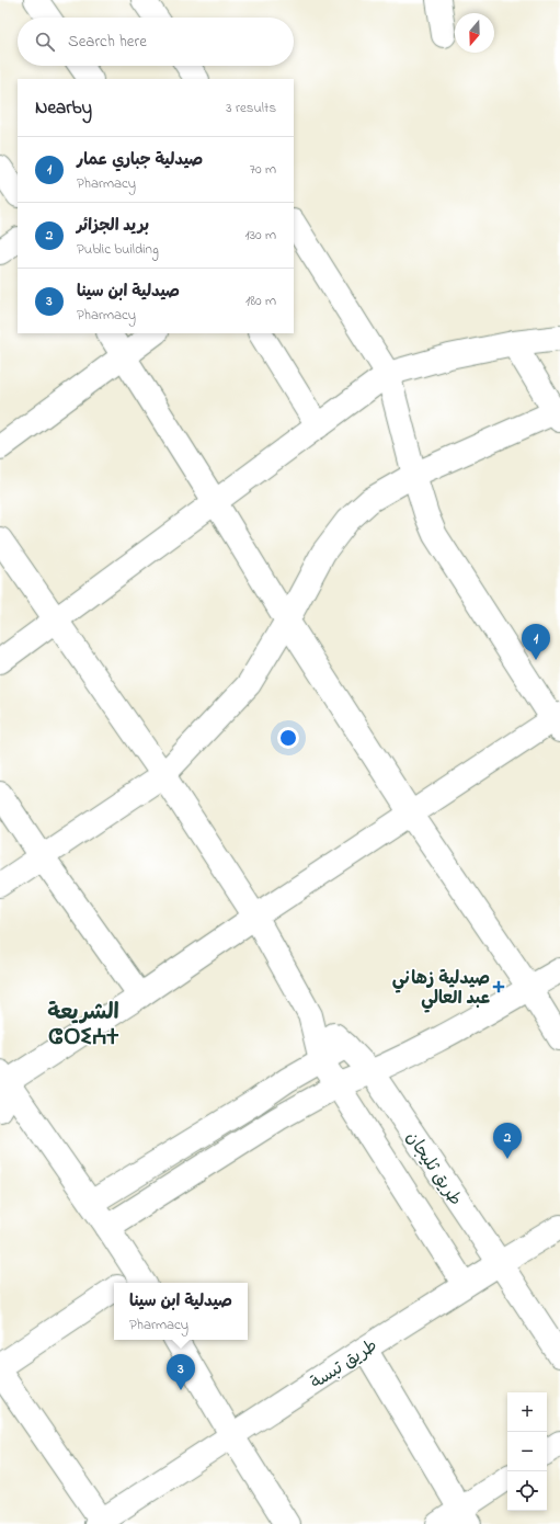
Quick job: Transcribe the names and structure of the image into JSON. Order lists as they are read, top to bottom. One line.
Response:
{"streets":{"street":["طريق ثليجان","طريق تبسة"]},"crossings":[["طريق ثليجان","طريق تبسة"]],"districts":["الشريعة ⵛⵔⵉⵄⵜ"],"places":{"health":["صيدلية زهاني عبد العالي"]},"north":"bottom","page":{"search":"Search here","heading":["Nearby","3 results"],"list":[{"mark":"1","name":"صيدلية جباري عمار","note":"Pharmacy","value":"70 m"},{"mark":"2","name":"بريد الجزائر","note":"Public building","value":"130 m"},{"mark":"3","name":"صيدلية ابن سينا","note":"Pharmacy","value":"180 m"}],"pins":["1","2","3"],"popup":["صيدلية ابن سينا","Pharmacy"],"map_buttons":["+","−"]}}
